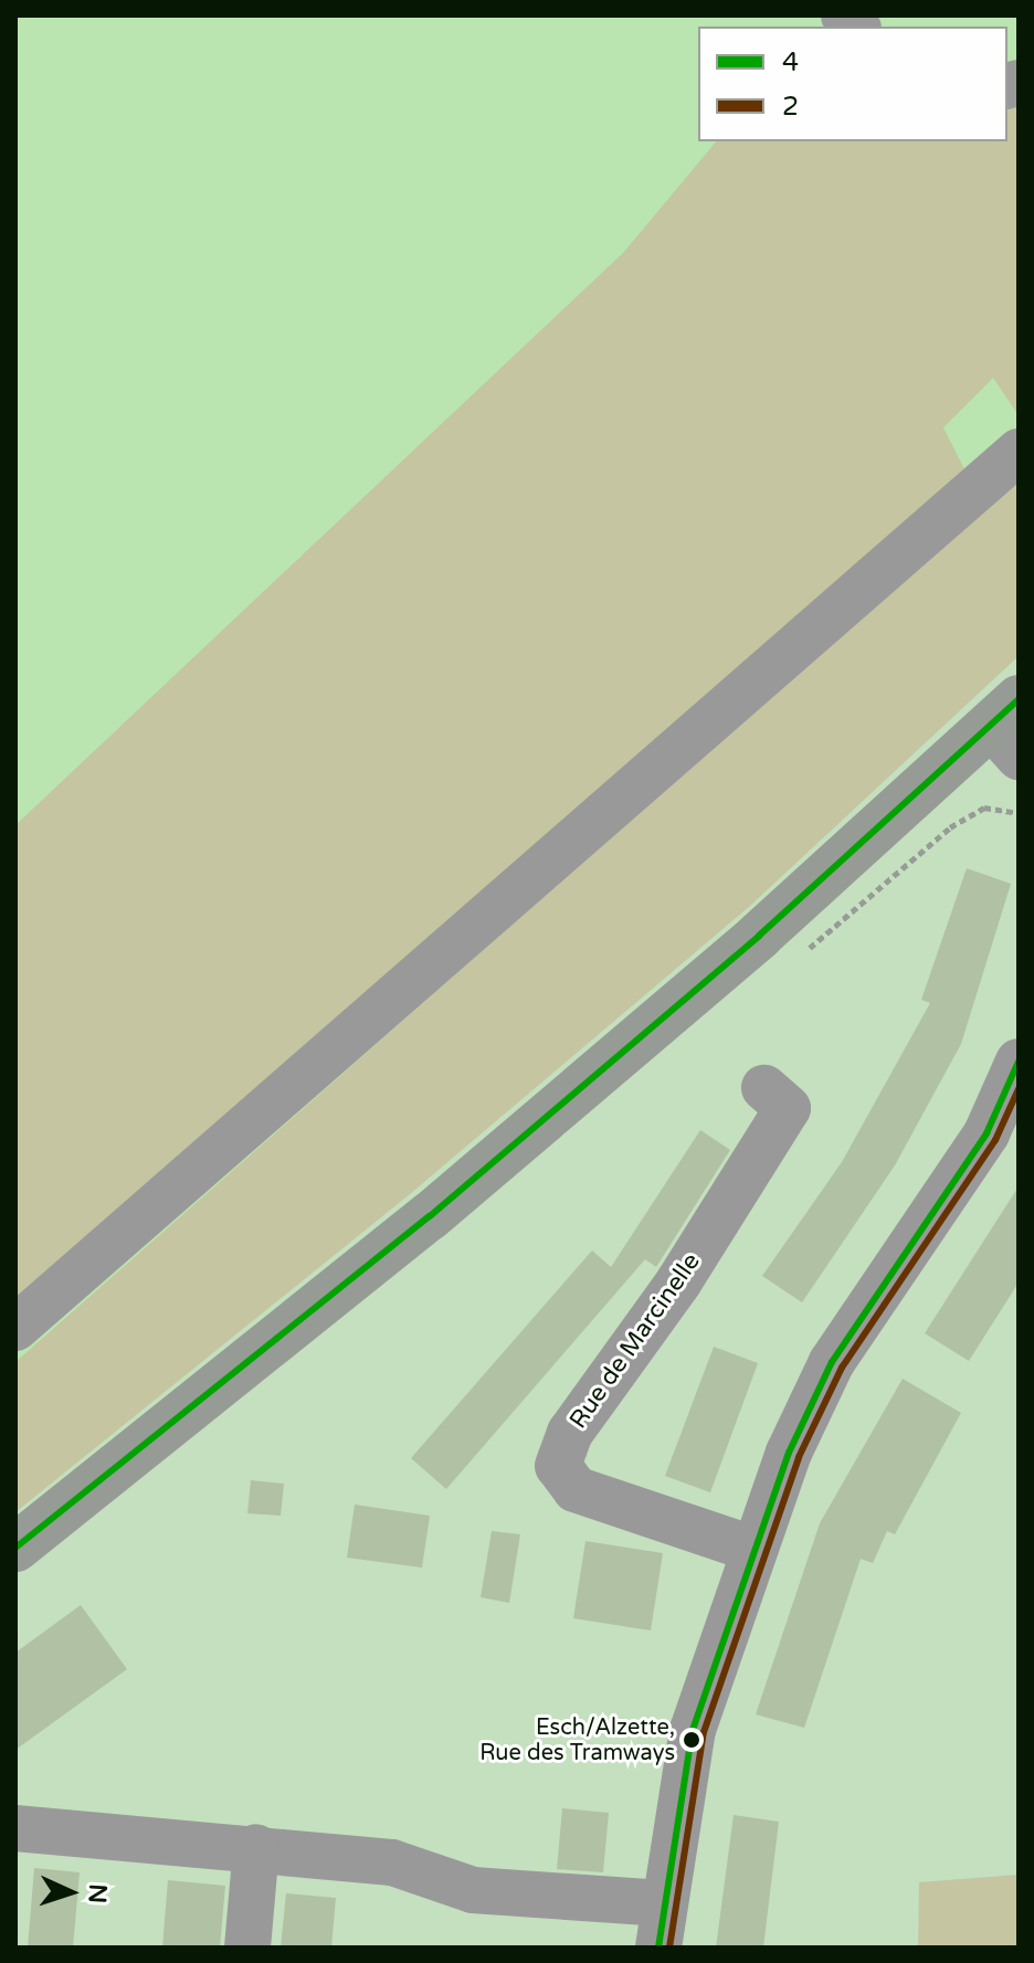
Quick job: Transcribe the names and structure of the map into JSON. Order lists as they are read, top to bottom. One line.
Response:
{"streets":{"street":["Rue de Marcinelle"]},"places":["Esch/Alzette, Rue des Tramways"],"lines":["transit line 4","transit line 2"],"legend":["4","2"],"north":"right"}
